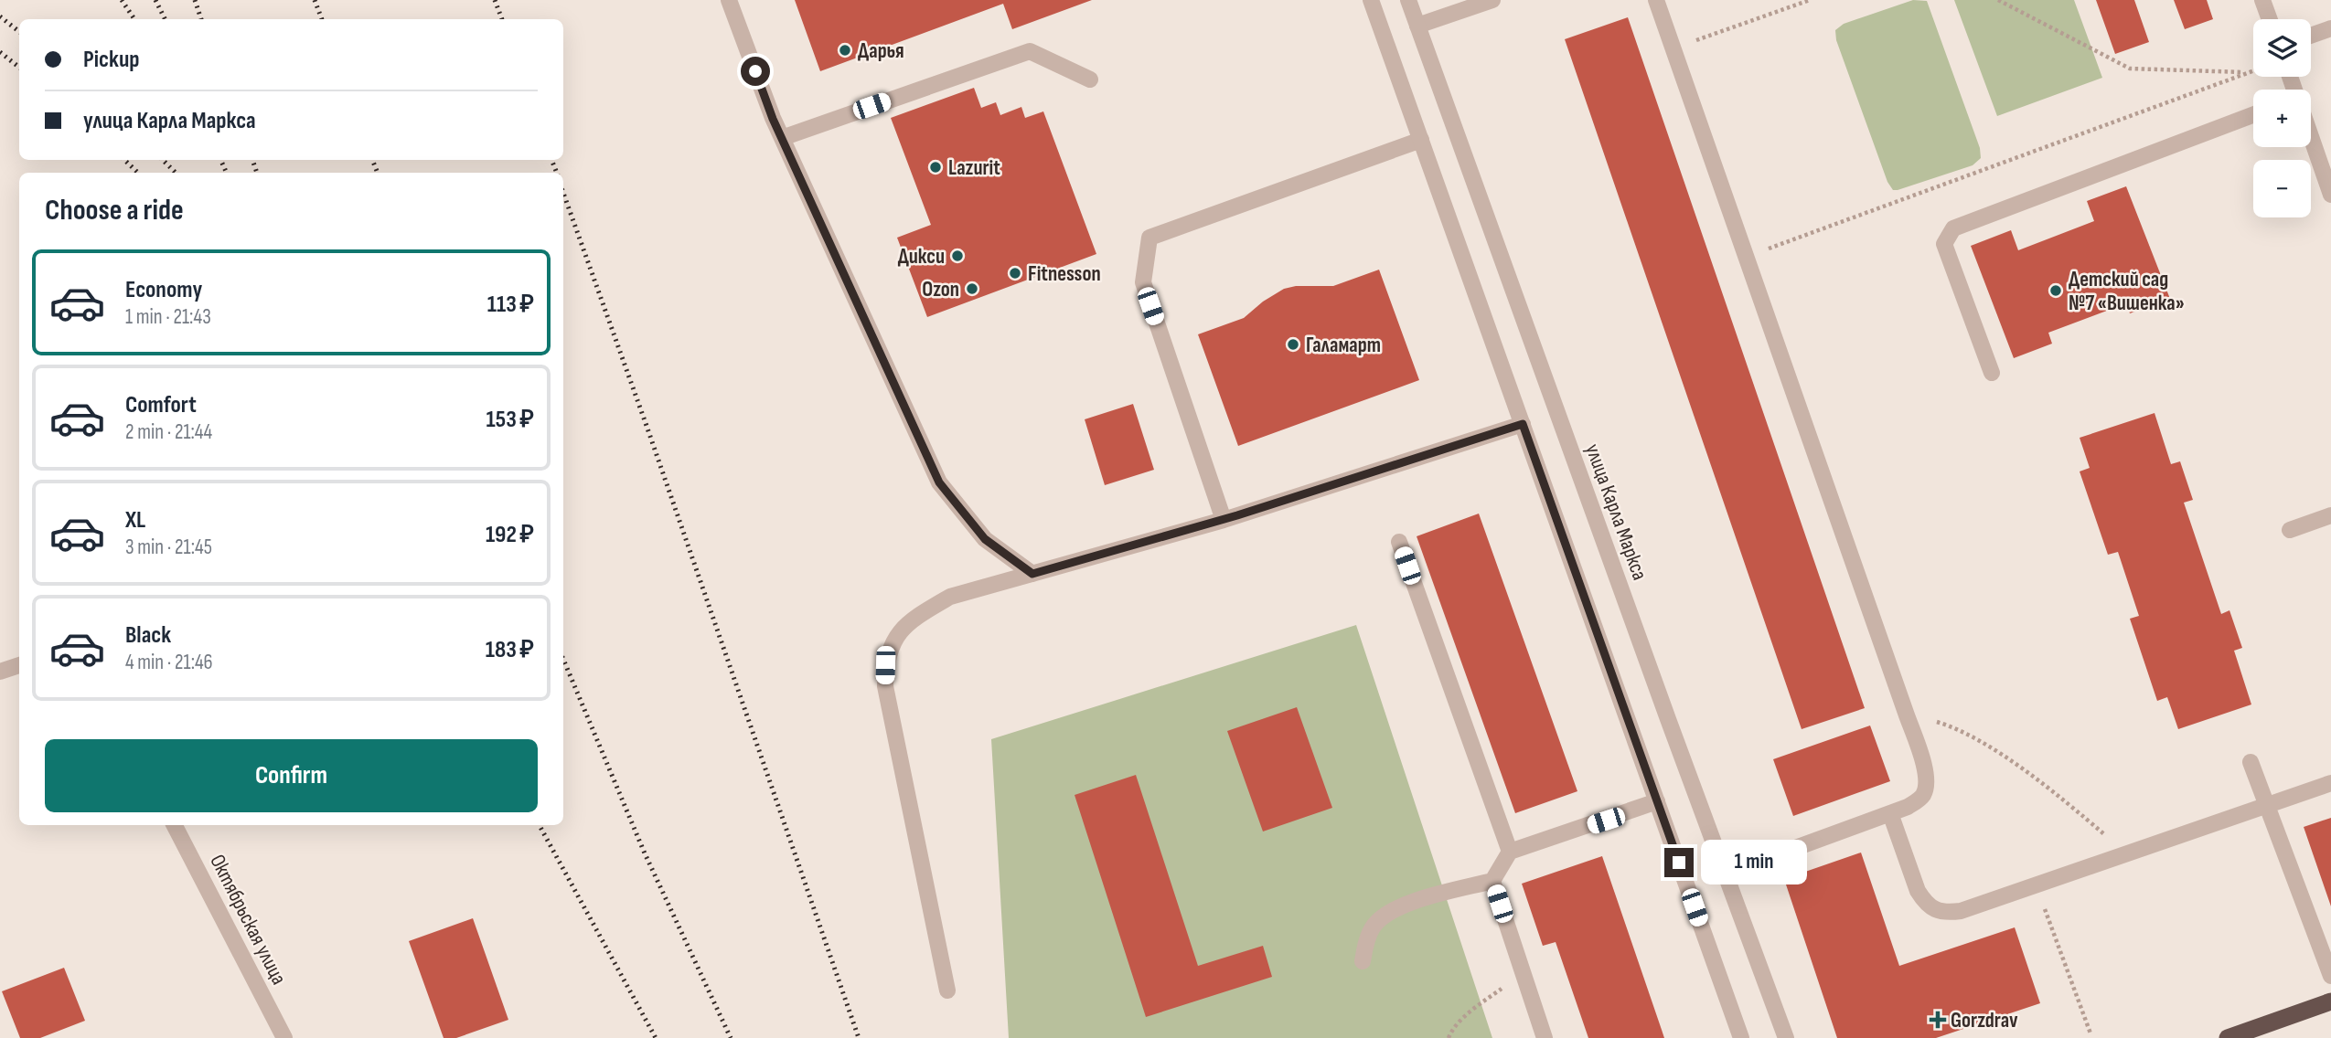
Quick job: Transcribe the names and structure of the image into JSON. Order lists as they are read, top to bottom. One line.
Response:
{"streets":{"street":["улица Карла Маркса","Октябрьская улица"]},"places":{"other":["Дарья","Lazurit","Дикси","Fitnesson","Ozon","Детский сад №7 «Вишенка»","Галамарт"],"health":["Gorzdrav"]},"page":{"map_buttons":["+","−"],"banner":["Pickup","улица Карла Маркса"],"heading":"Choose a ride","list":[{"name":"Economy","note":"1 min · 21:43","value":"113 ₽"},{"name":"Comfort","note":"2 min · 21:44","value":"153 ₽"},{"name":"XL","note":"3 min · 21:45","value":"192 ₽"},{"name":"Black","note":"4 min · 21:46","value":"183 ₽"}],"buttons":"Confirm","bubble":"1 min"}}
